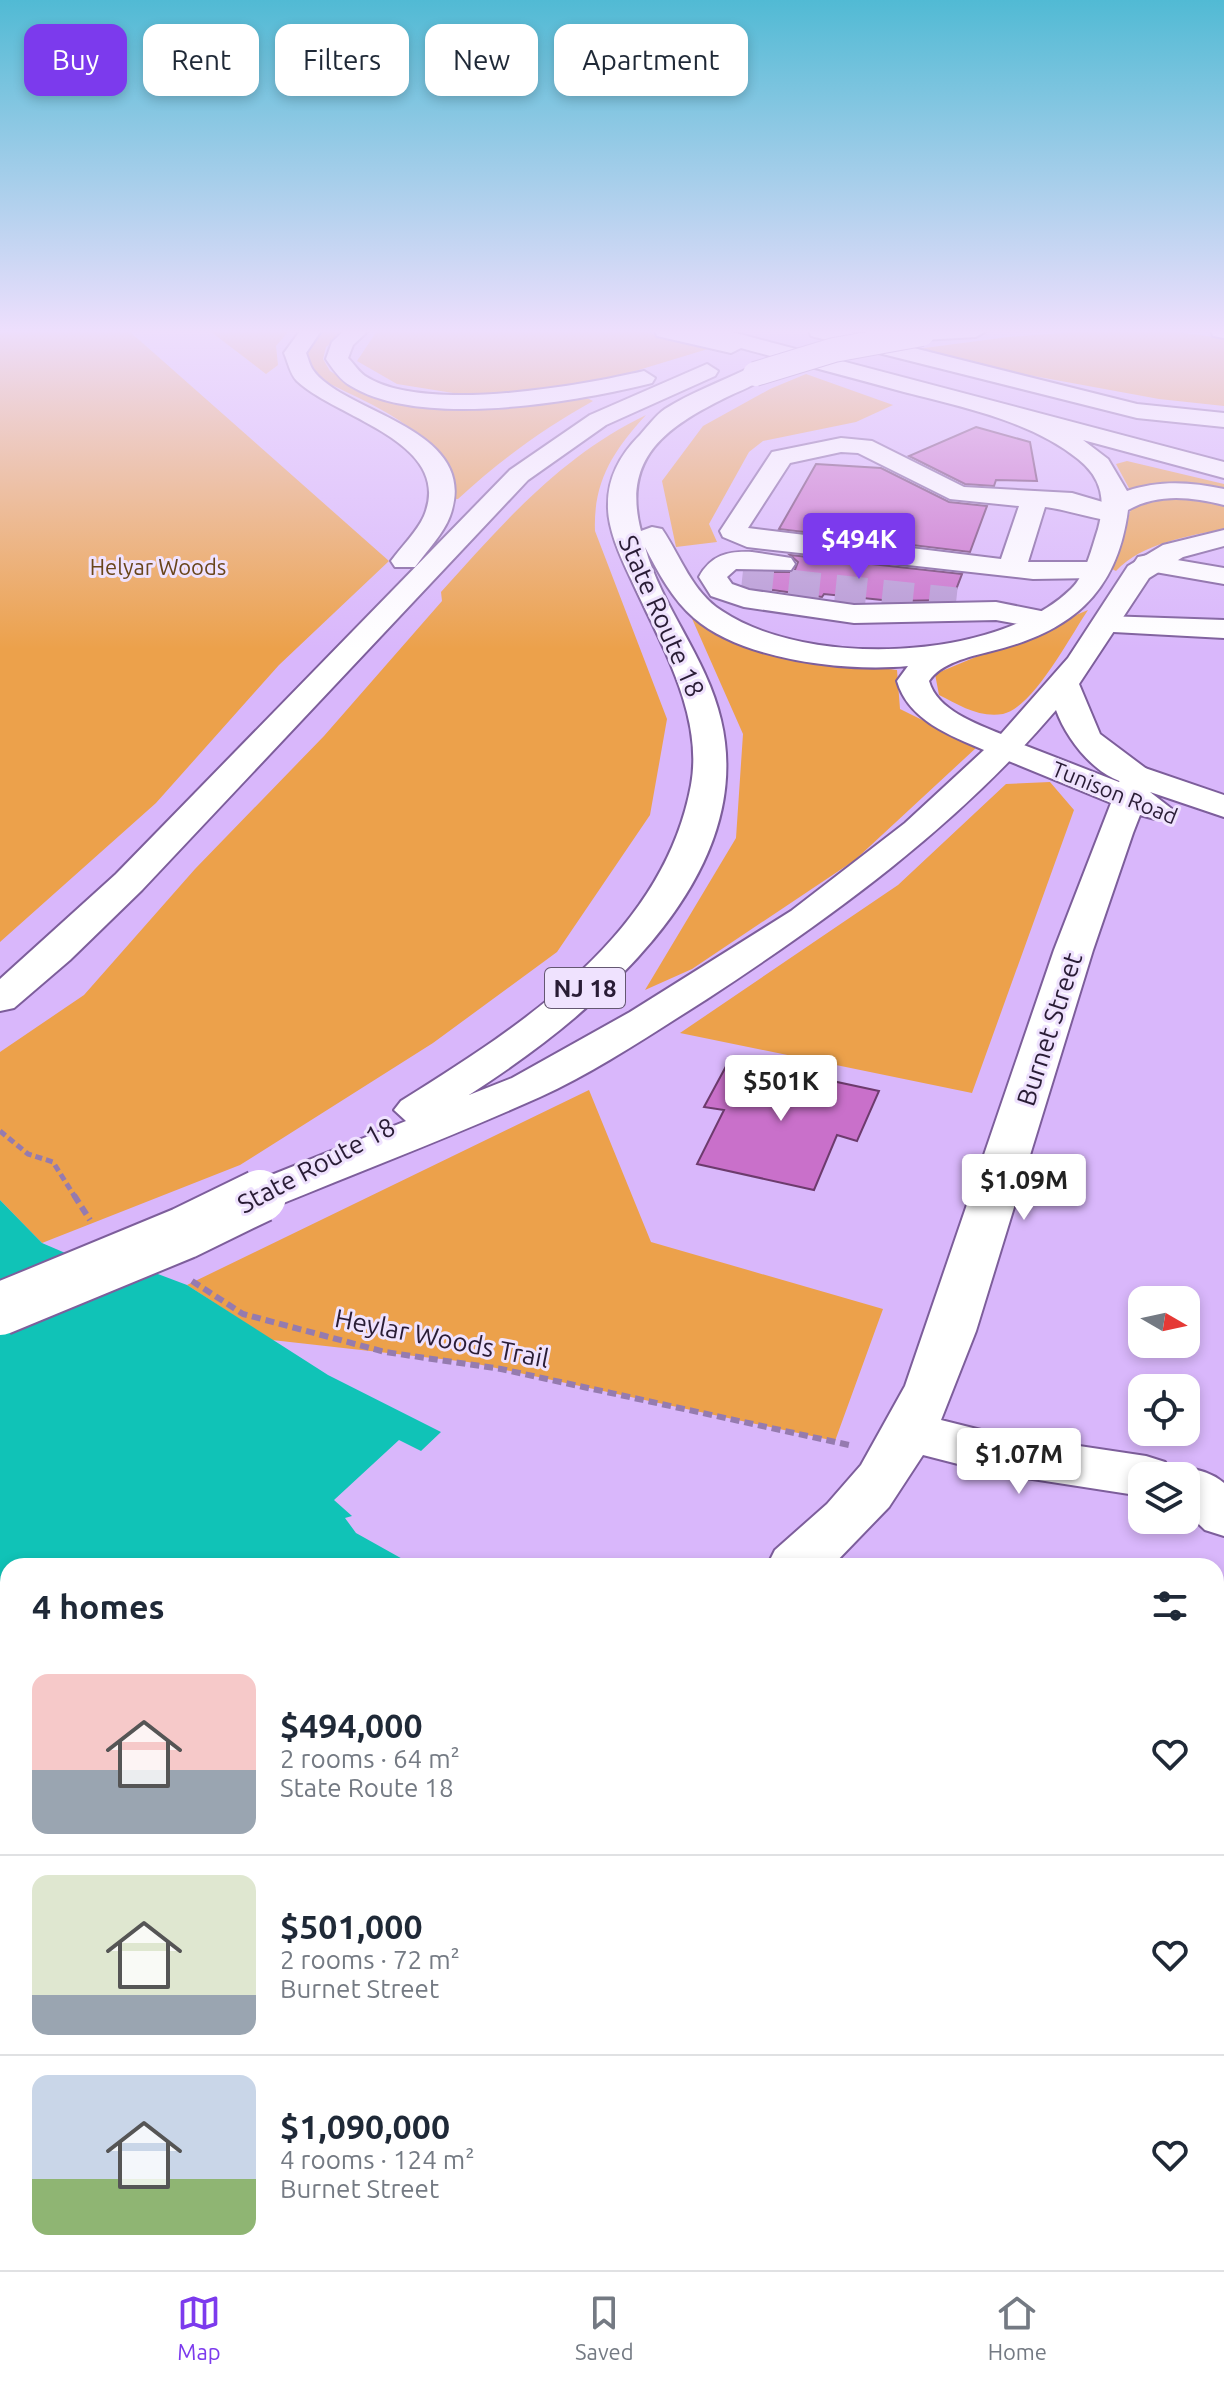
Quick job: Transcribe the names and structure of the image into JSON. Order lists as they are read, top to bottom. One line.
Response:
{"streets":{"main road":["State Route 18","Tunison Road","NJ 18","Burnet Street"],"path":["Heylar Woods Trail"]},"crossings":[["Tunison Road","Burnet Street"],["Burnet Street","Heylar Woods Trail"]],"parks":["Helyar Woods"],"north":"right","page":{"chip":["Buy","Rent","Filters","New","Apartment"],"price":["$494K","$501K","$1.09M","$1.07M"],"heading":"4 homes","list":[{"name":"$494,000","note":"2 rooms · 64 m² · State Route 18"},{"name":"$501,000","note":"2 rooms · 72 m² · Burnet Street"},{"name":"$1,090,000","note":"4 rooms · 124 m² · Burnet Street"}],"tabs":["Map","Saved","Home"]}}
